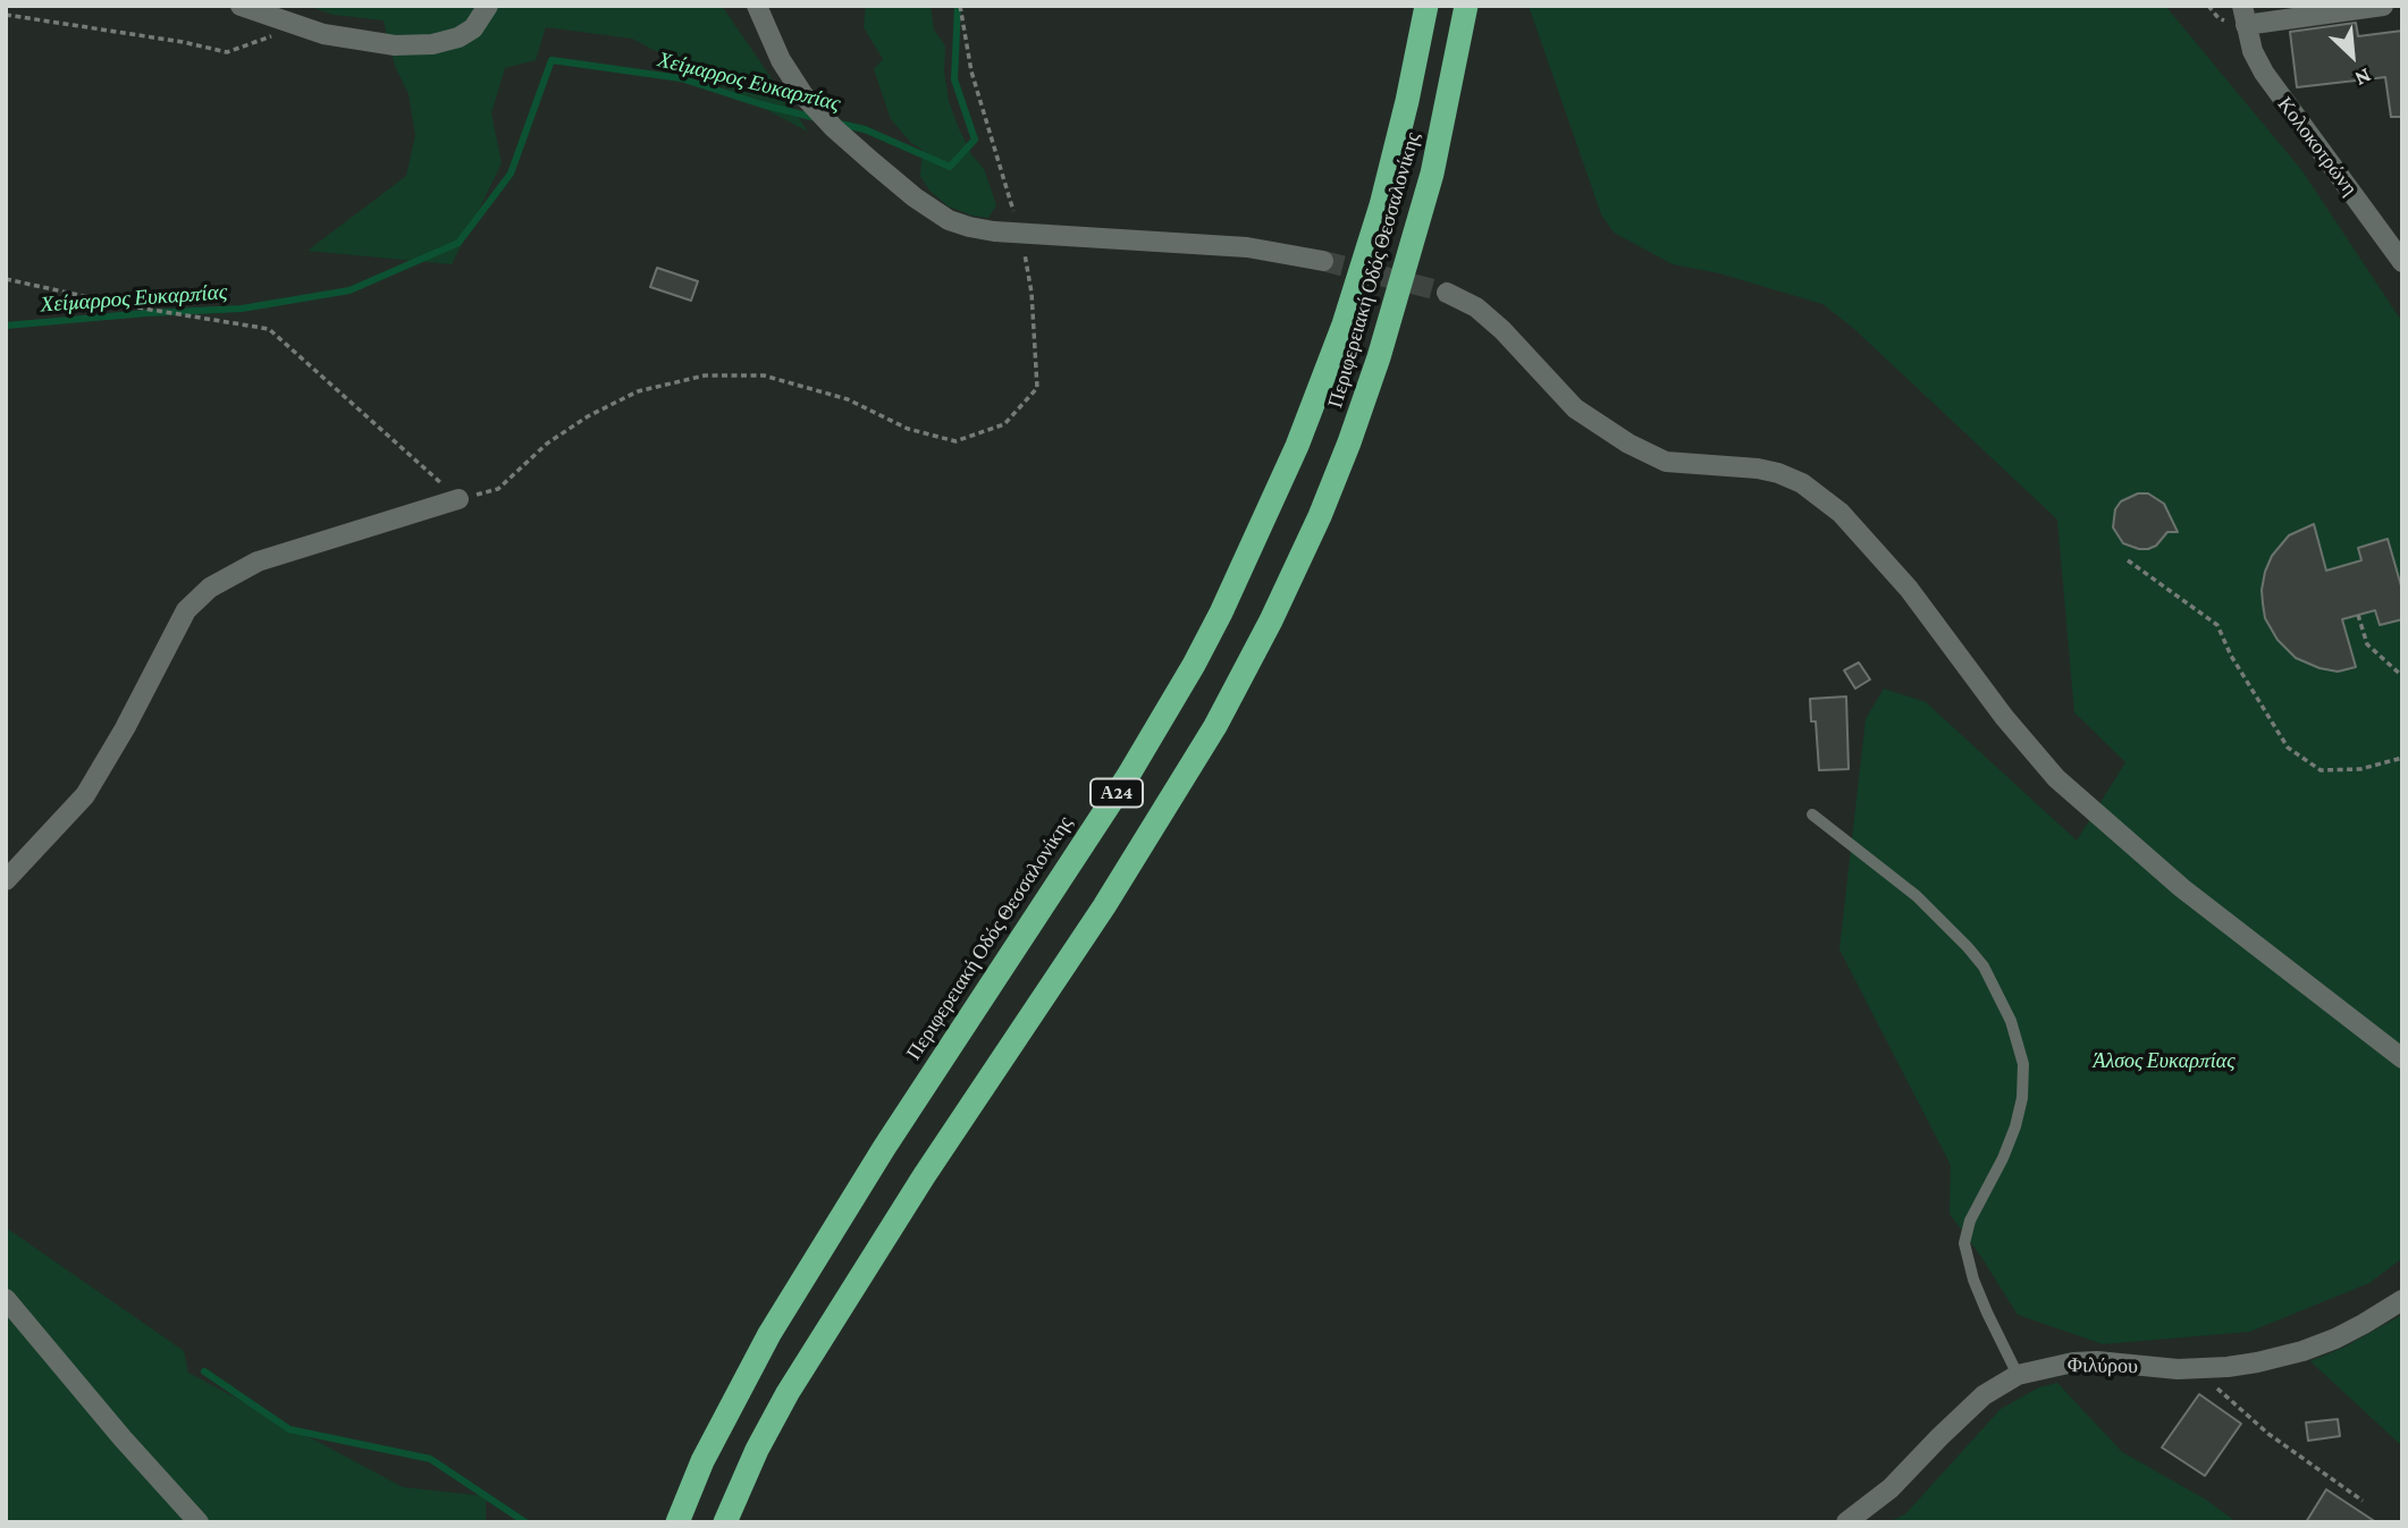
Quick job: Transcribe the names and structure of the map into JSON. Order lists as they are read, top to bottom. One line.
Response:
{"streets":{"highway":["Περιφερειακή Οδός Θεσσαλονίκης","Α24"],"street":["Κολοκοτρώνη","Φιλύρου"]},"water":["Χείμαρρος Ευκαρπίας"],"parks":["Άλσος Ευκαρπίας"],"north":"bottom right"}
